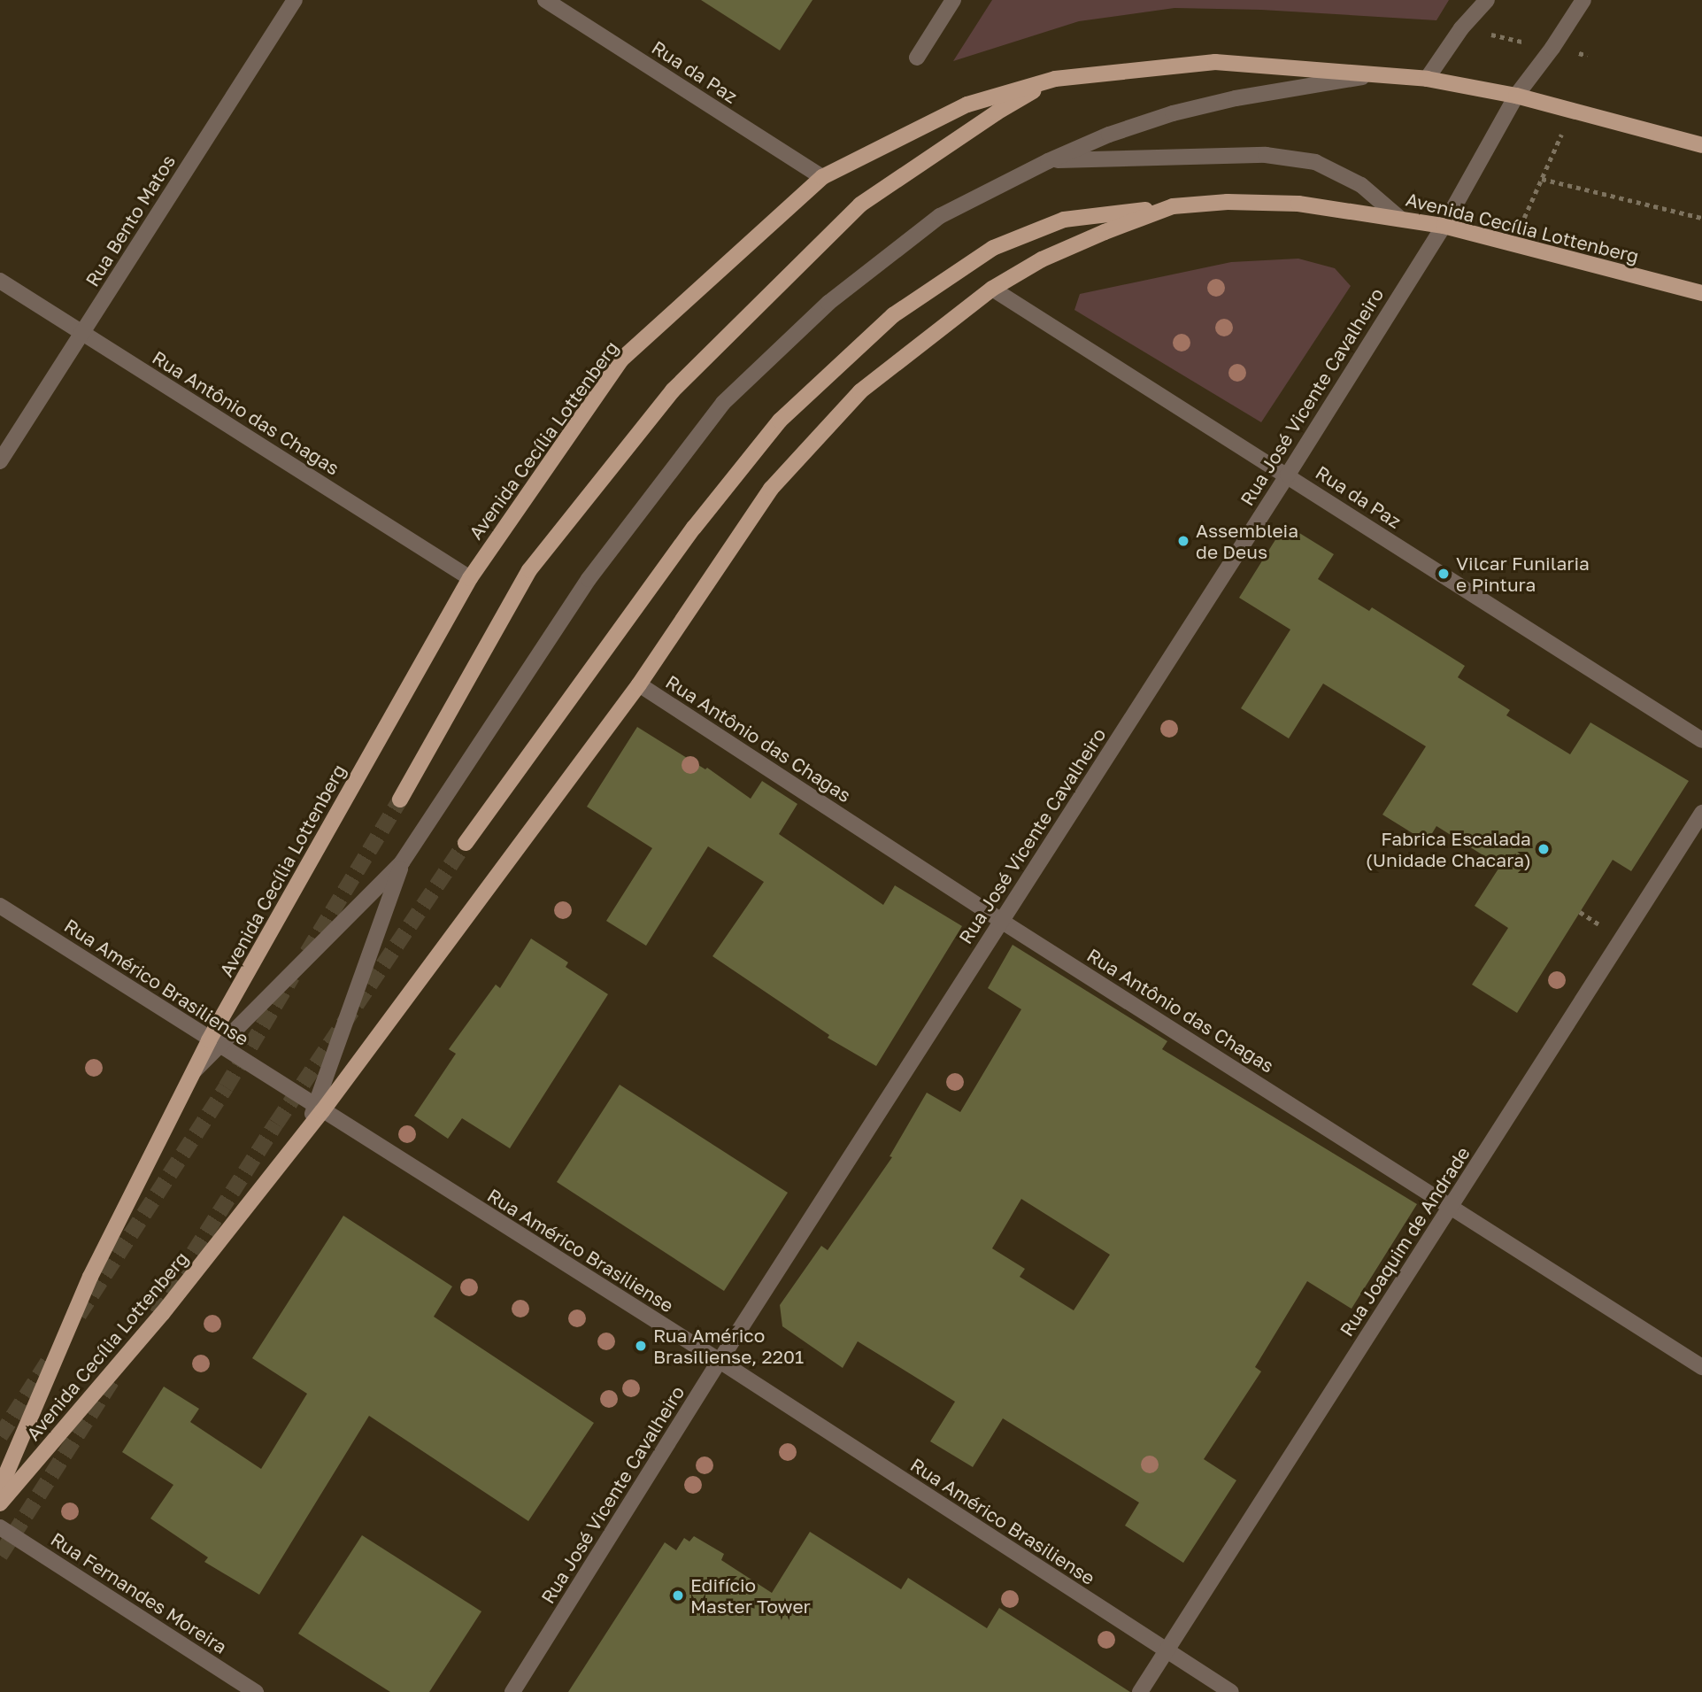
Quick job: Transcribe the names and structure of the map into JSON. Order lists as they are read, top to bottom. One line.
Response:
{"streets":{"main road":["Avenida Cecília Lottenberg"],"street":["Rua da Paz","Rua Bento Matos","Rua José Vicente Cavalheiro","Rua Antônio das Chagas","Rua Américo Brasiliense","Rua Joaquim de Andrade","Rua Fernandes Moreira"]},"crossings":[["Rua da Paz","Avenida Cecília Lottenberg"],["Rua da Paz","Rua José Vicente Cavalheiro"],["Rua Bento Matos","Rua Antônio das Chagas"],["Avenida Cecília Lottenberg","Rua José Vicente Cavalheiro"],["Avenida Cecília Lottenberg","Rua Antônio das Chagas"],["Avenida Cecília Lottenberg","Rua Américo Brasiliense"],["Rua José Vicente Cavalheiro","Rua Antônio das Chagas"],["Rua José Vicente Cavalheiro","Rua Américo Brasiliense"],["Rua Antônio das Chagas","Rua Joaquim de Andrade"],["Rua Américo Brasiliense","Rua Joaquim de Andrade"]],"places":["Assembleia de Deus","Vilcar Funilaria e Pintura","Fabrica Escalada (Unidade Chacara)","Rua Américo Brasiliense, 2201","Edifício Master Tower"]}
